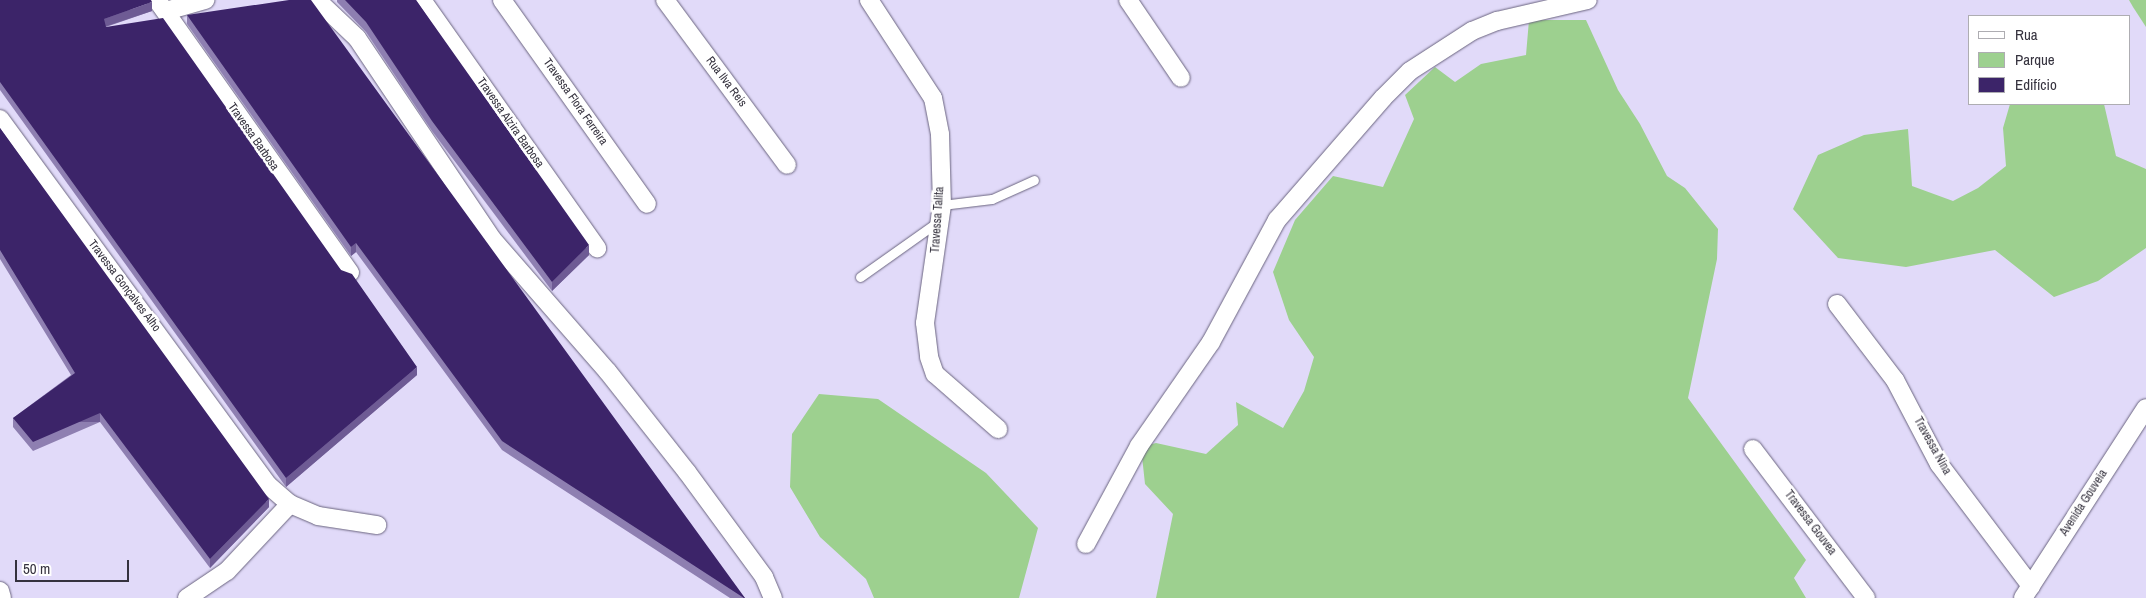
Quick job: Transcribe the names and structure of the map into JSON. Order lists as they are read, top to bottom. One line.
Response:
{"streets":{"street":["Rua Ilva Reis","Travessa Flora Ferreira","Travessa Alzira Barbosa","Travessa Barbosa","Travessa Talita","Travessa Gonçalves Alho","Travessa Nina","Avenida Gouveia","Travessa Gouvea"]},"crossings":[["Travessa Nina","Avenida Gouveia"]],"legend":["Rua","Parque","Edifício"],"scale_bar":"50 m"}
